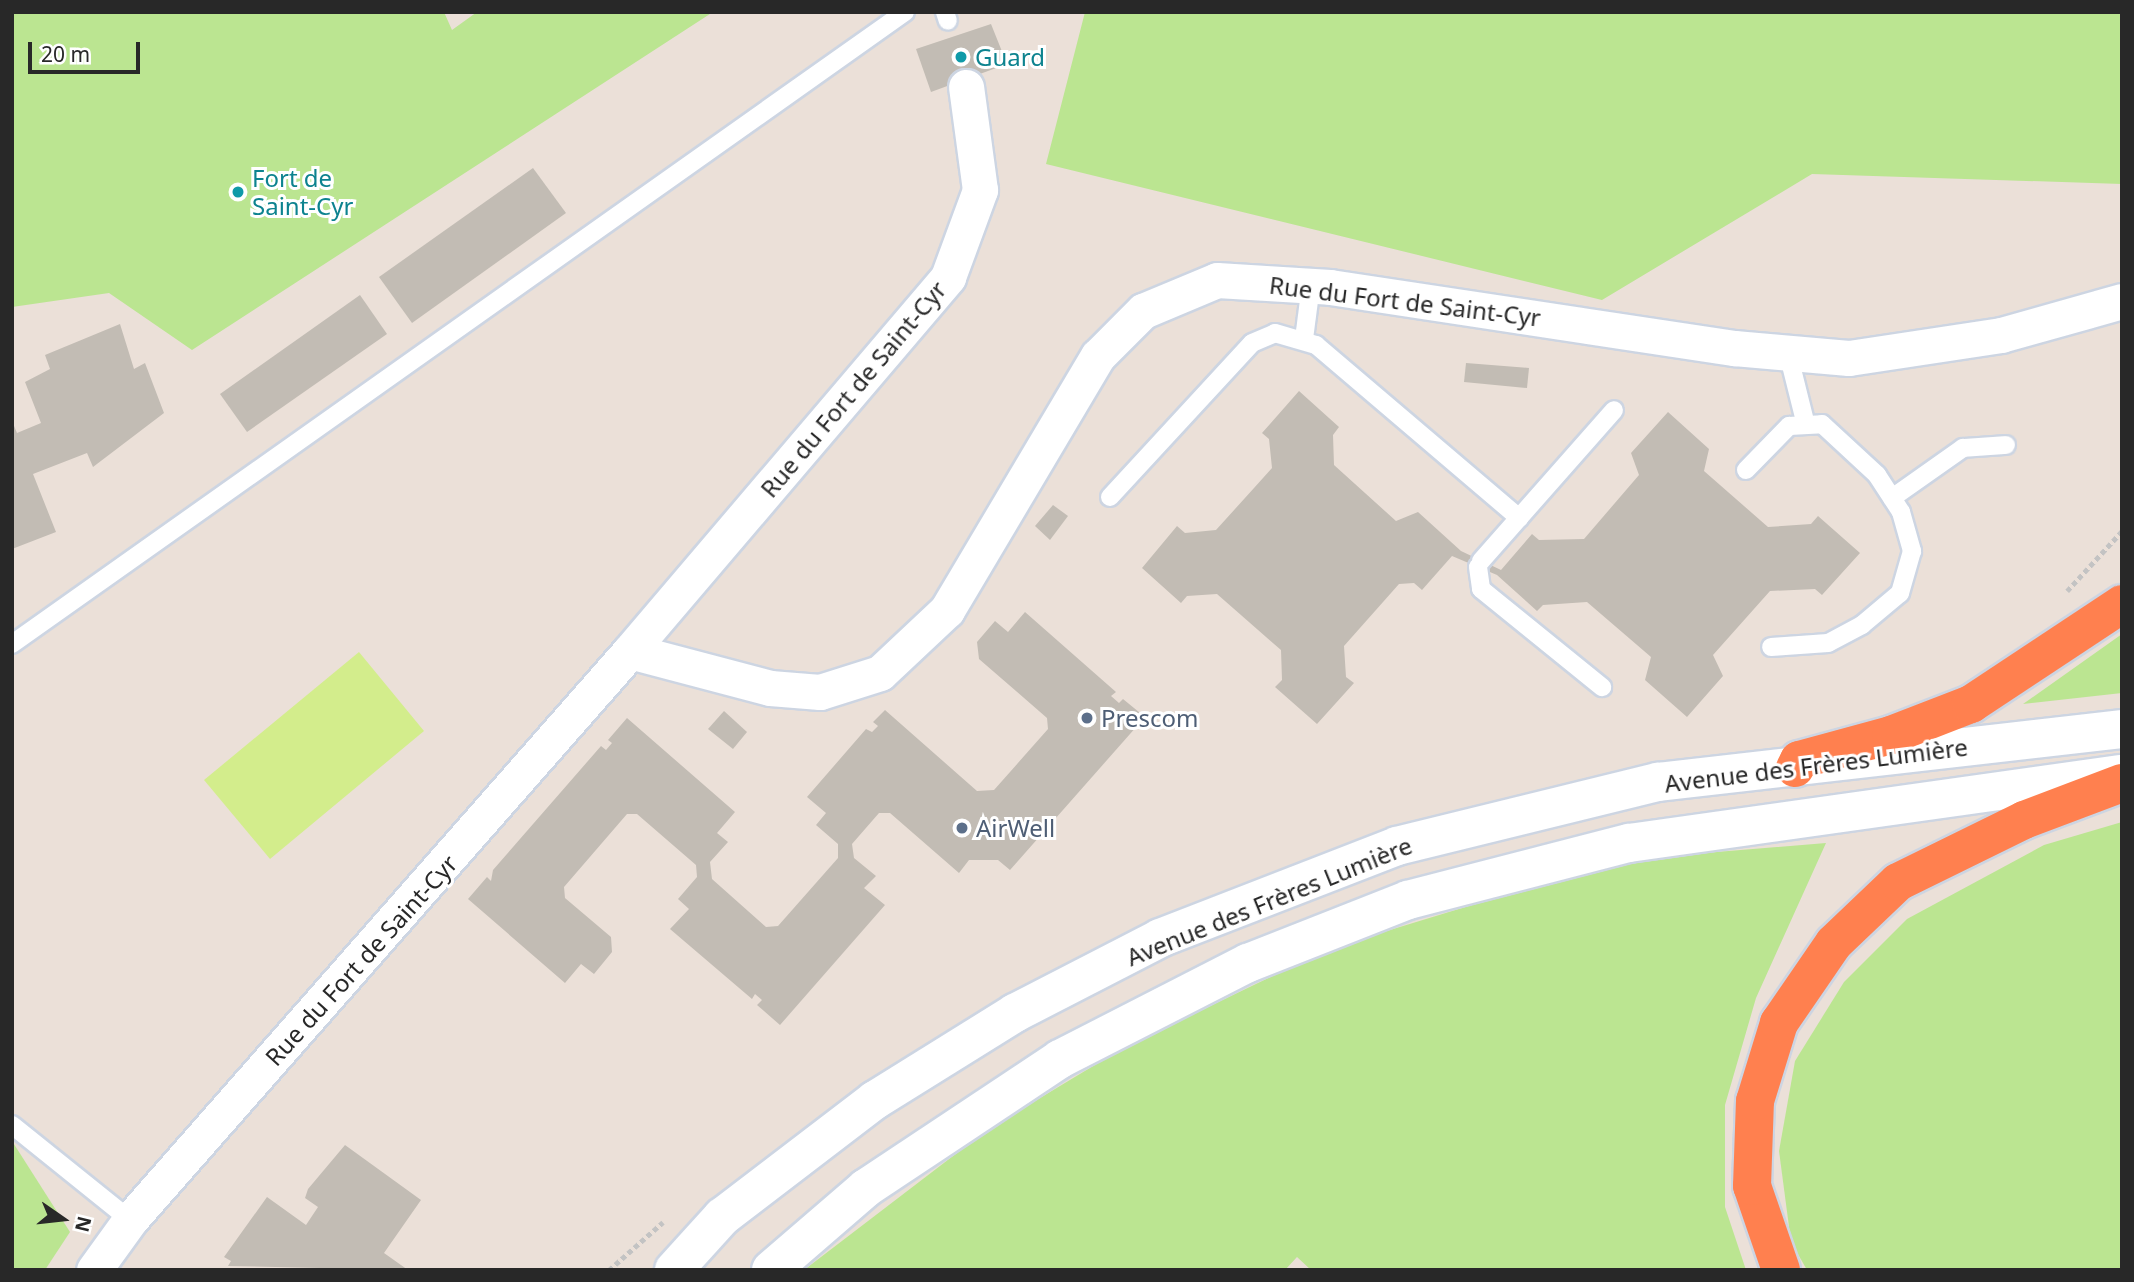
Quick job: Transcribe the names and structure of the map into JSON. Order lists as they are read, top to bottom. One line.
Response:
{"streets":{"main road":["Avenue des Frères Lumière"],"street":["Rue du Fort de Saint-Cyr"]},"places":["Guard","Fort de Saint-Cyr","Prescom","AirWell"],"scale_bar":"20 m","north":"right"}
